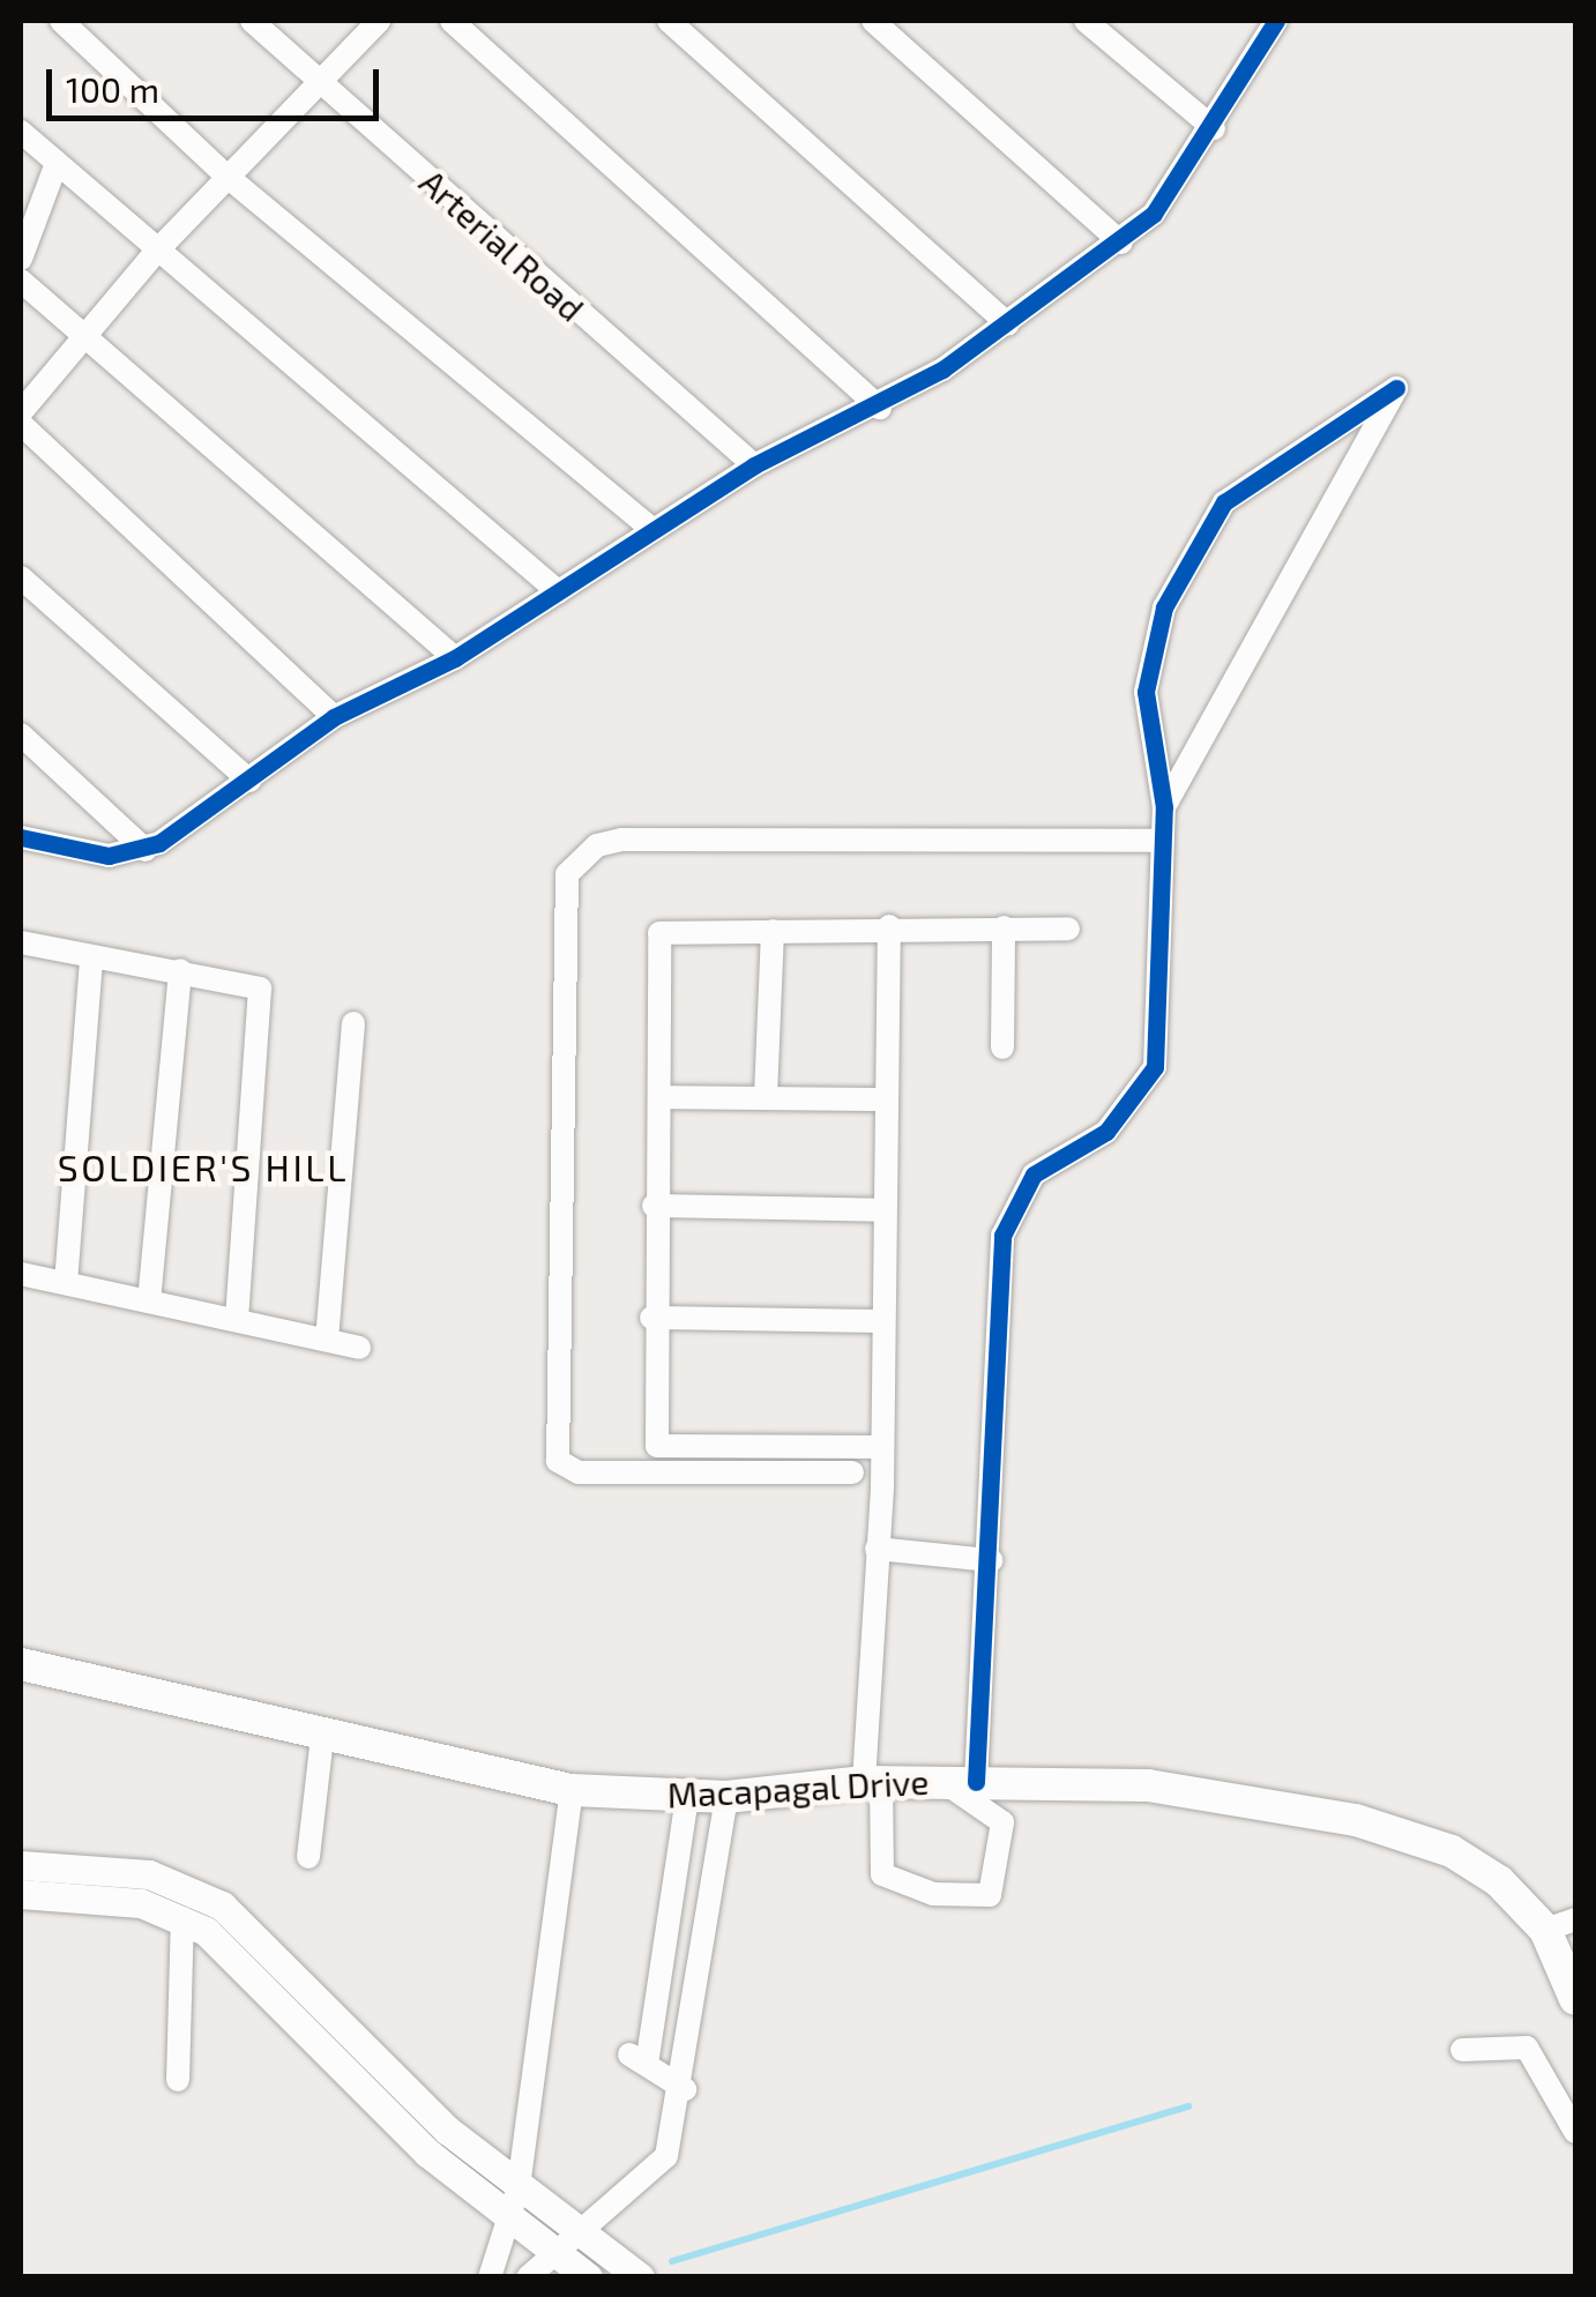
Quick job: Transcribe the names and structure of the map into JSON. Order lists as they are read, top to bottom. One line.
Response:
{"streets":{"main road":["Macapagal Drive"],"street":["Arterial Road"]},"districts":["SOLDIER'S HILL"],"scale_bar":"100 m"}
